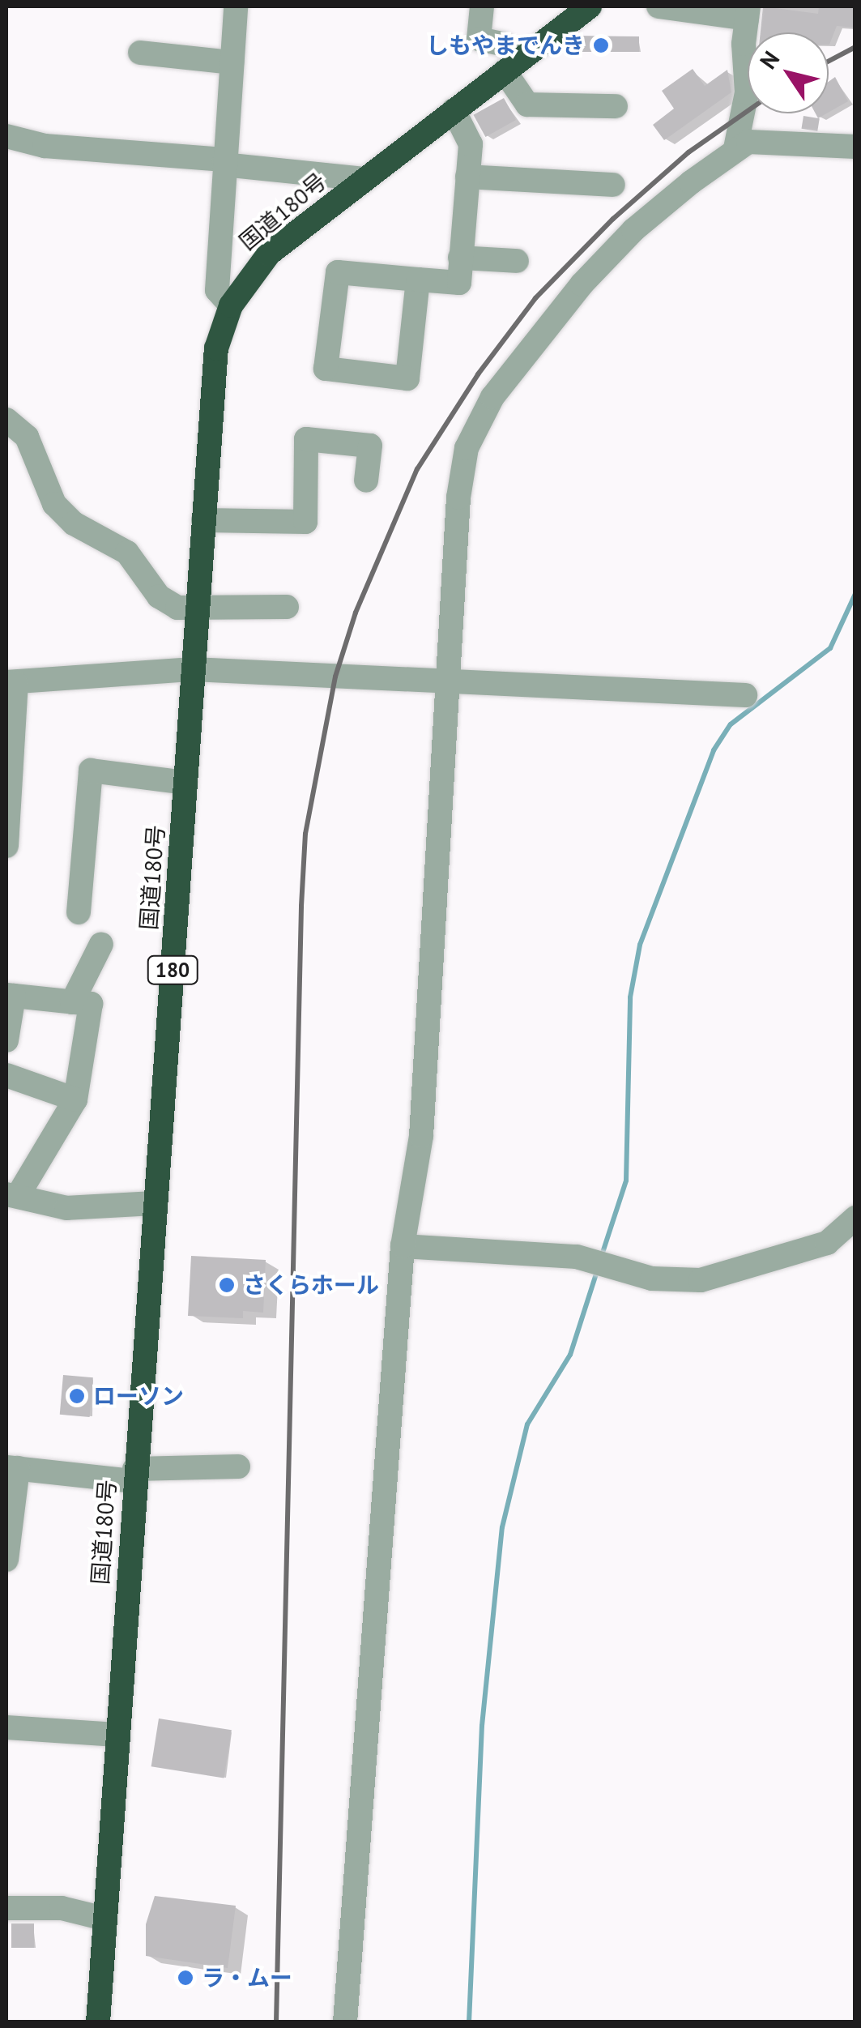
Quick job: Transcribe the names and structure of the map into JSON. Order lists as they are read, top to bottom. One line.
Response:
{"streets":{"highway":["国道180号","180"]},"places":["しもやまでんき","さくらホール","ローソン","ラ・ムー"],"north":"top left"}
